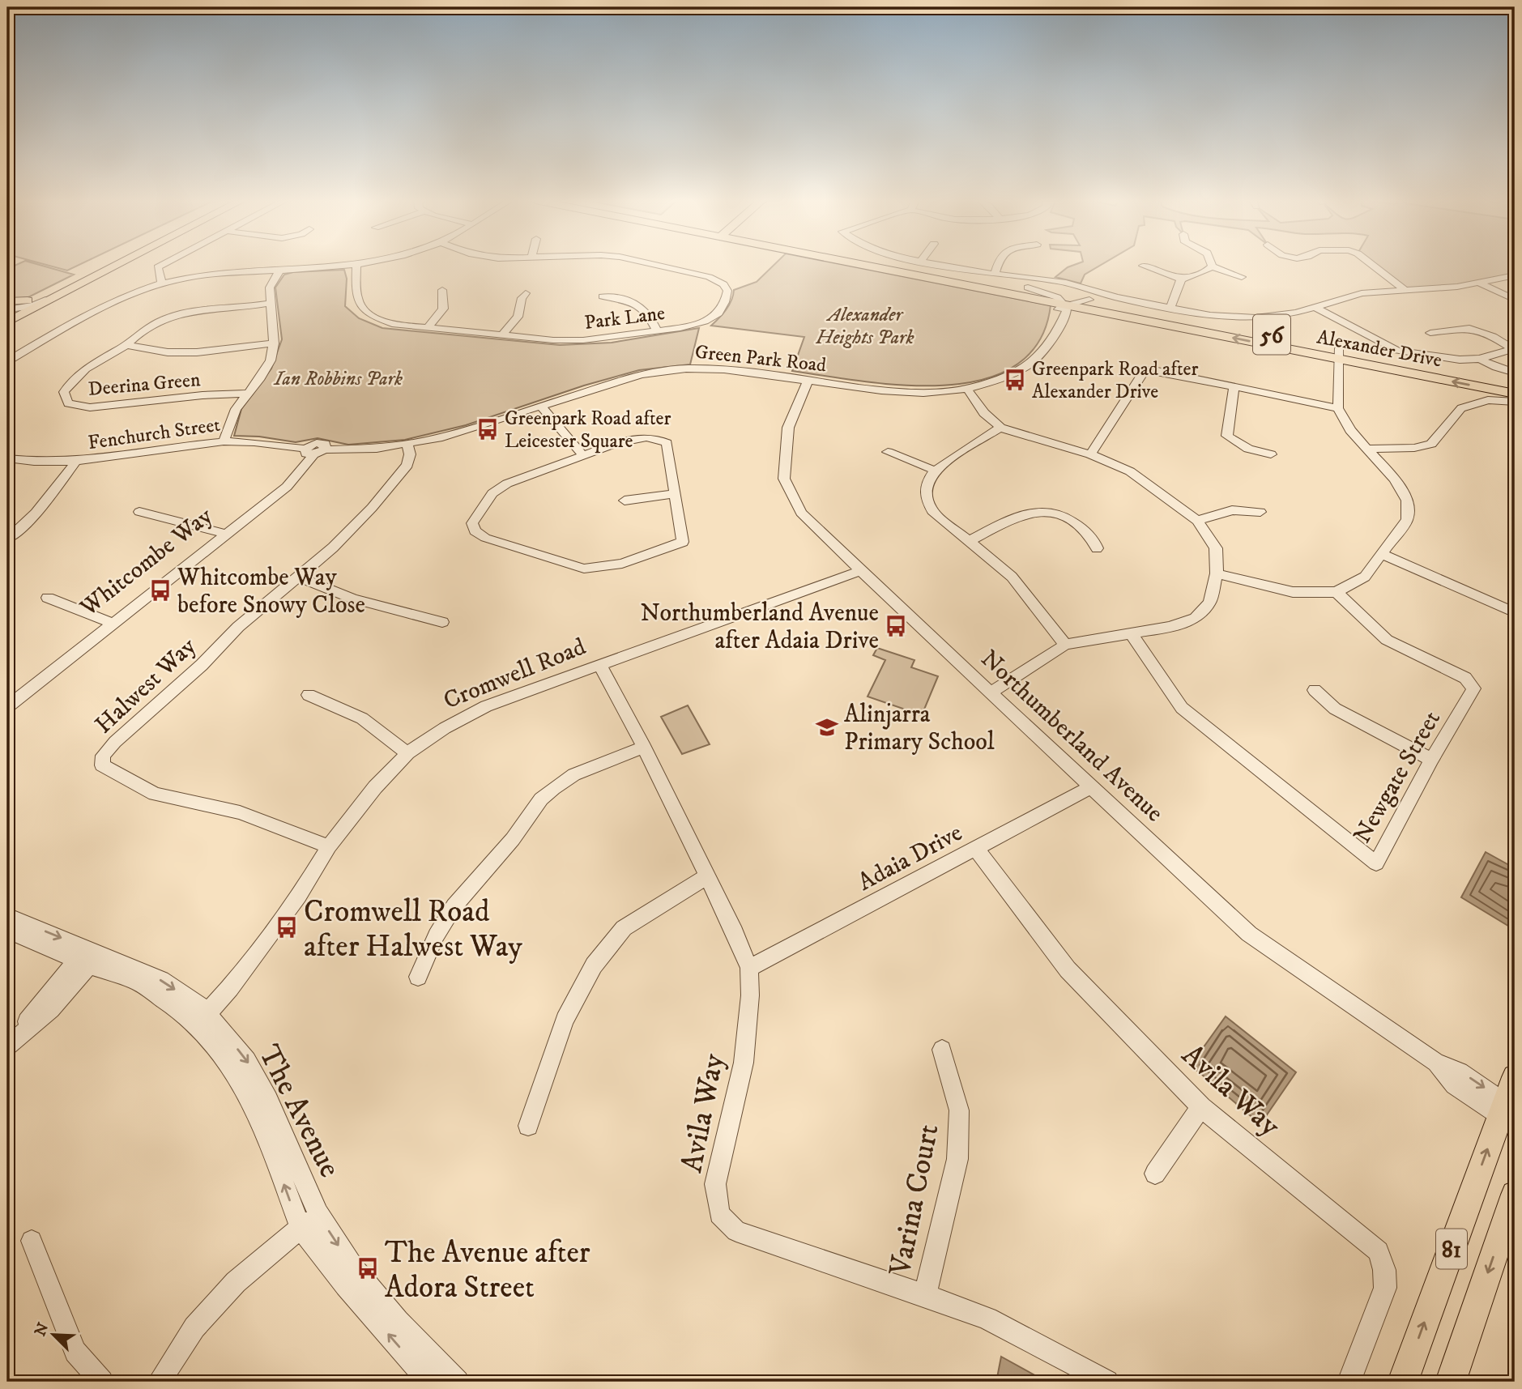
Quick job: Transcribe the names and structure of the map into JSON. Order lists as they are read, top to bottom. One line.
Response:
{"streets":{"main road":["56","Alexander Drive","81"],"street":["Park Lane","Green Park Road","Deerina Green","Fenchurch Street","Whitcombe Way","Cromwell Road","Halwest Way","Northumberland Avenue","Newgate Street","Adaia Drive","Avila Way","The Avenue","Varina Court"]},"crossings":[["Alexander Drive","Green Park Road"],["Green Park Road","Fenchurch Street"],["Green Park Road","Whitcombe Way"],["Green Park Road","Halwest Way"],["Green Park Road","Northumberland Avenue"],["Fenchurch Street","Whitcombe Way"],["Cromwell Road","Halwest Way"],["Cromwell Road","Northumberland Avenue"],["Cromwell Road","Avila Way"],["Cromwell Road","The Avenue"],["Northumberland Avenue","Adaia Drive"],["Northumberland Avenue","81"],["Adaia Drive","Avila Way"],["Avila Way","Varina Court"]],"parks":["Alexander Heights Park","Ian Robbins Park"],"places":{"bus stop":["Greenpark Road after Alexander Drive","Greenpark Road after Leicester Square","Whitcombe Way before Snowy Close","Northumberland Avenue after Adaia Drive","Cromwell Road after Halwest Way","The Avenue after Adora Street"],"school or university":["Alinjarra Primary School"]},"north":"top left"}
